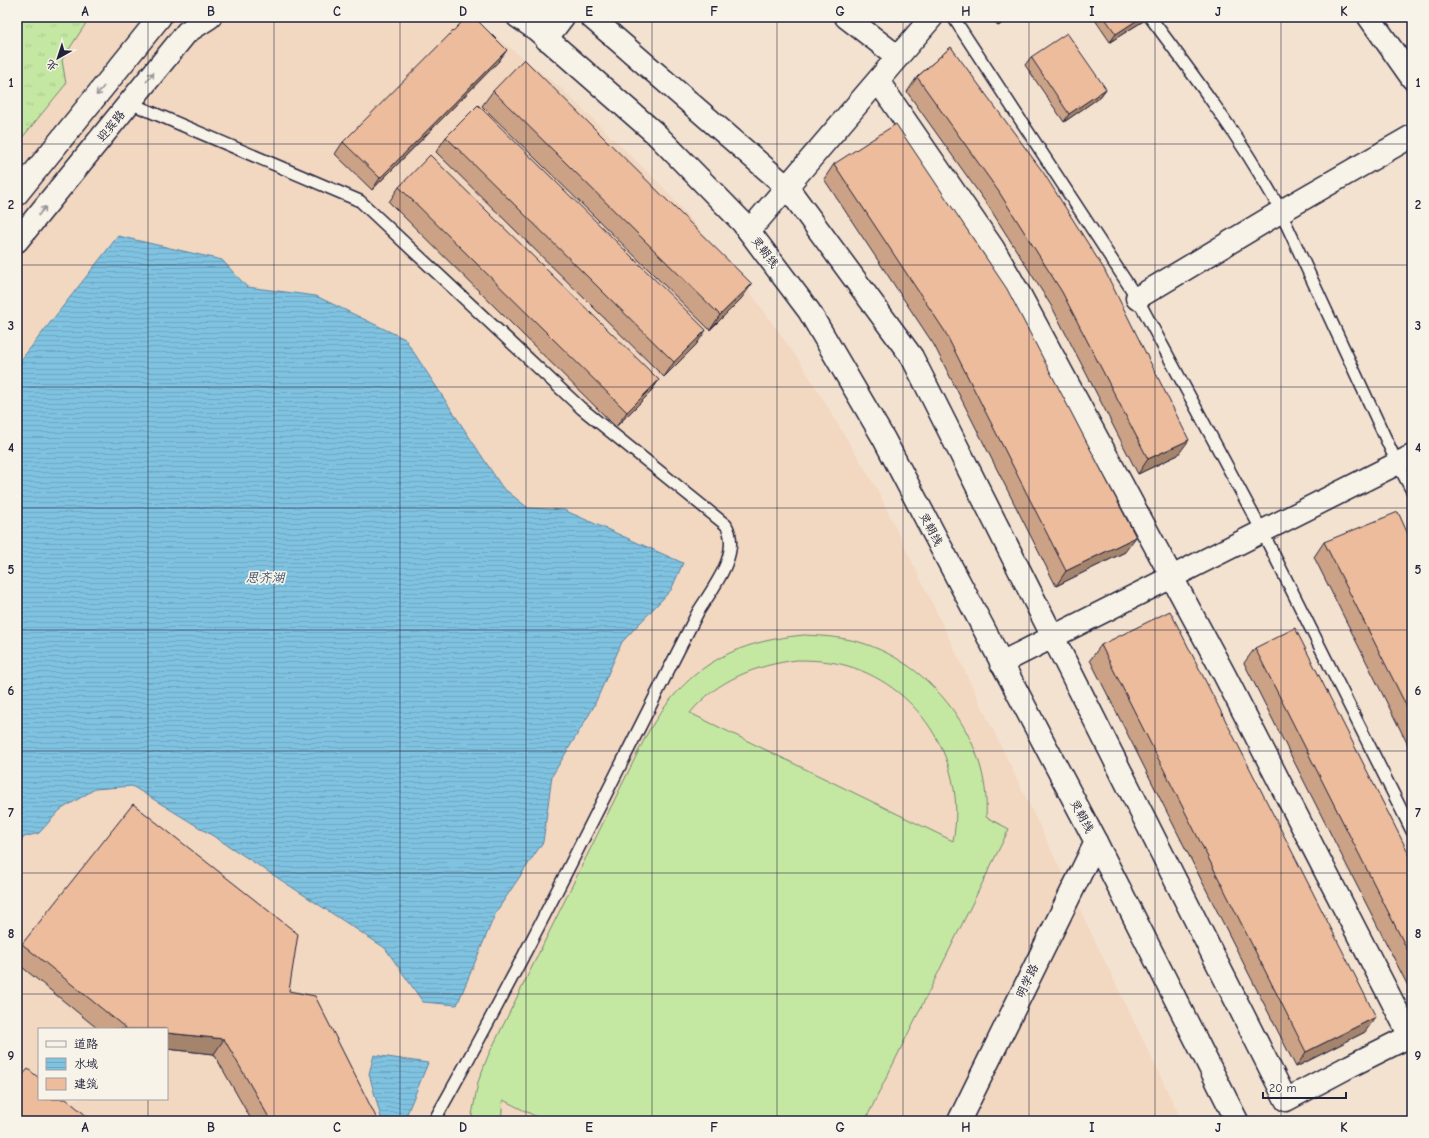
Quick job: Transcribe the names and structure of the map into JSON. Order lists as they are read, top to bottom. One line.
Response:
{"streets":{"street":["迎宾路","灵朝线","明学路"]},"crossings":[["灵朝线","明学路"]],"water":["思齐湖"],"legend":["道路","水域","建筑"],"scale_bar":"20 m","north":"bottom left","grid":{"columns":["A","B","C","D","E","F","G","H","I","J","K"],"rows":["1","2","3","4","5","6","7","8","9"]}}
